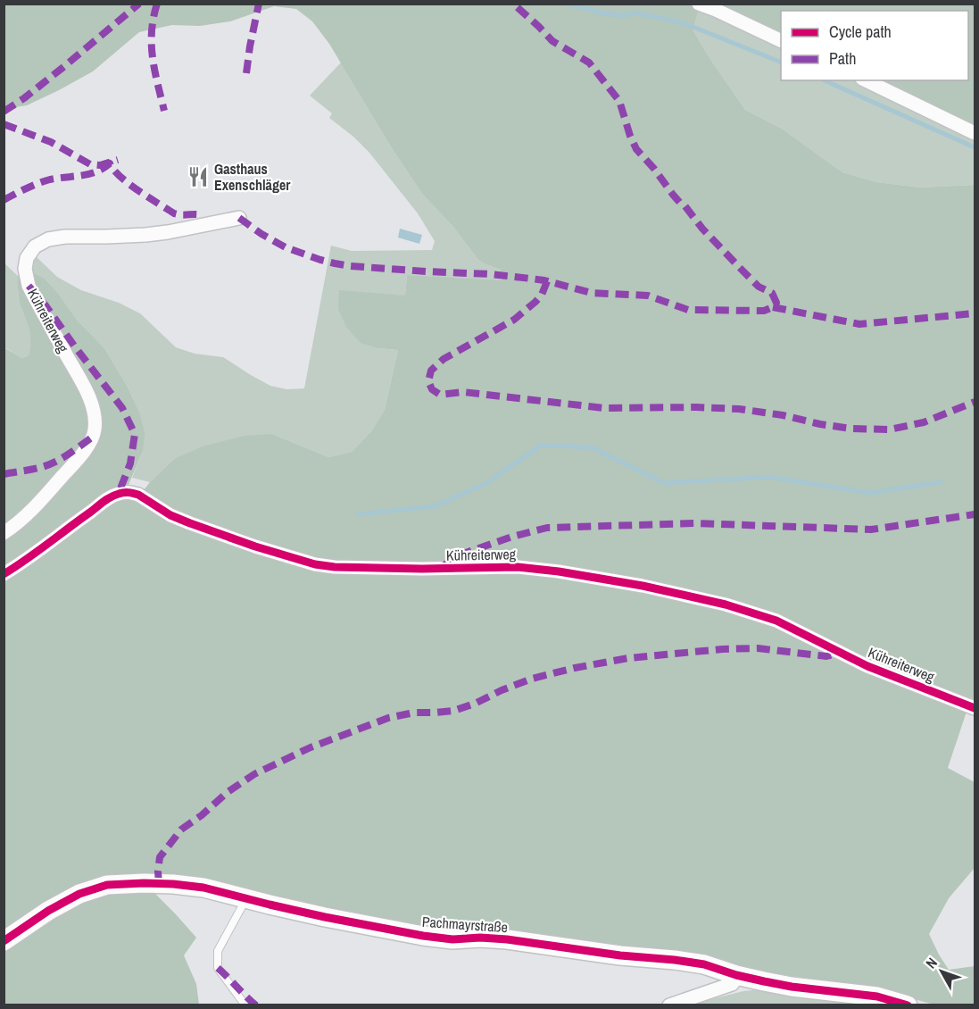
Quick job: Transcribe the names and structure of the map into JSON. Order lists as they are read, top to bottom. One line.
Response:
{"streets":{"street":["Kühreiterweg","Pachmayrstraße"]},"places":{"restaurant":["Gasthaus Exenschläger"]},"legend":["Cycle path","Path"],"north":"top left"}
